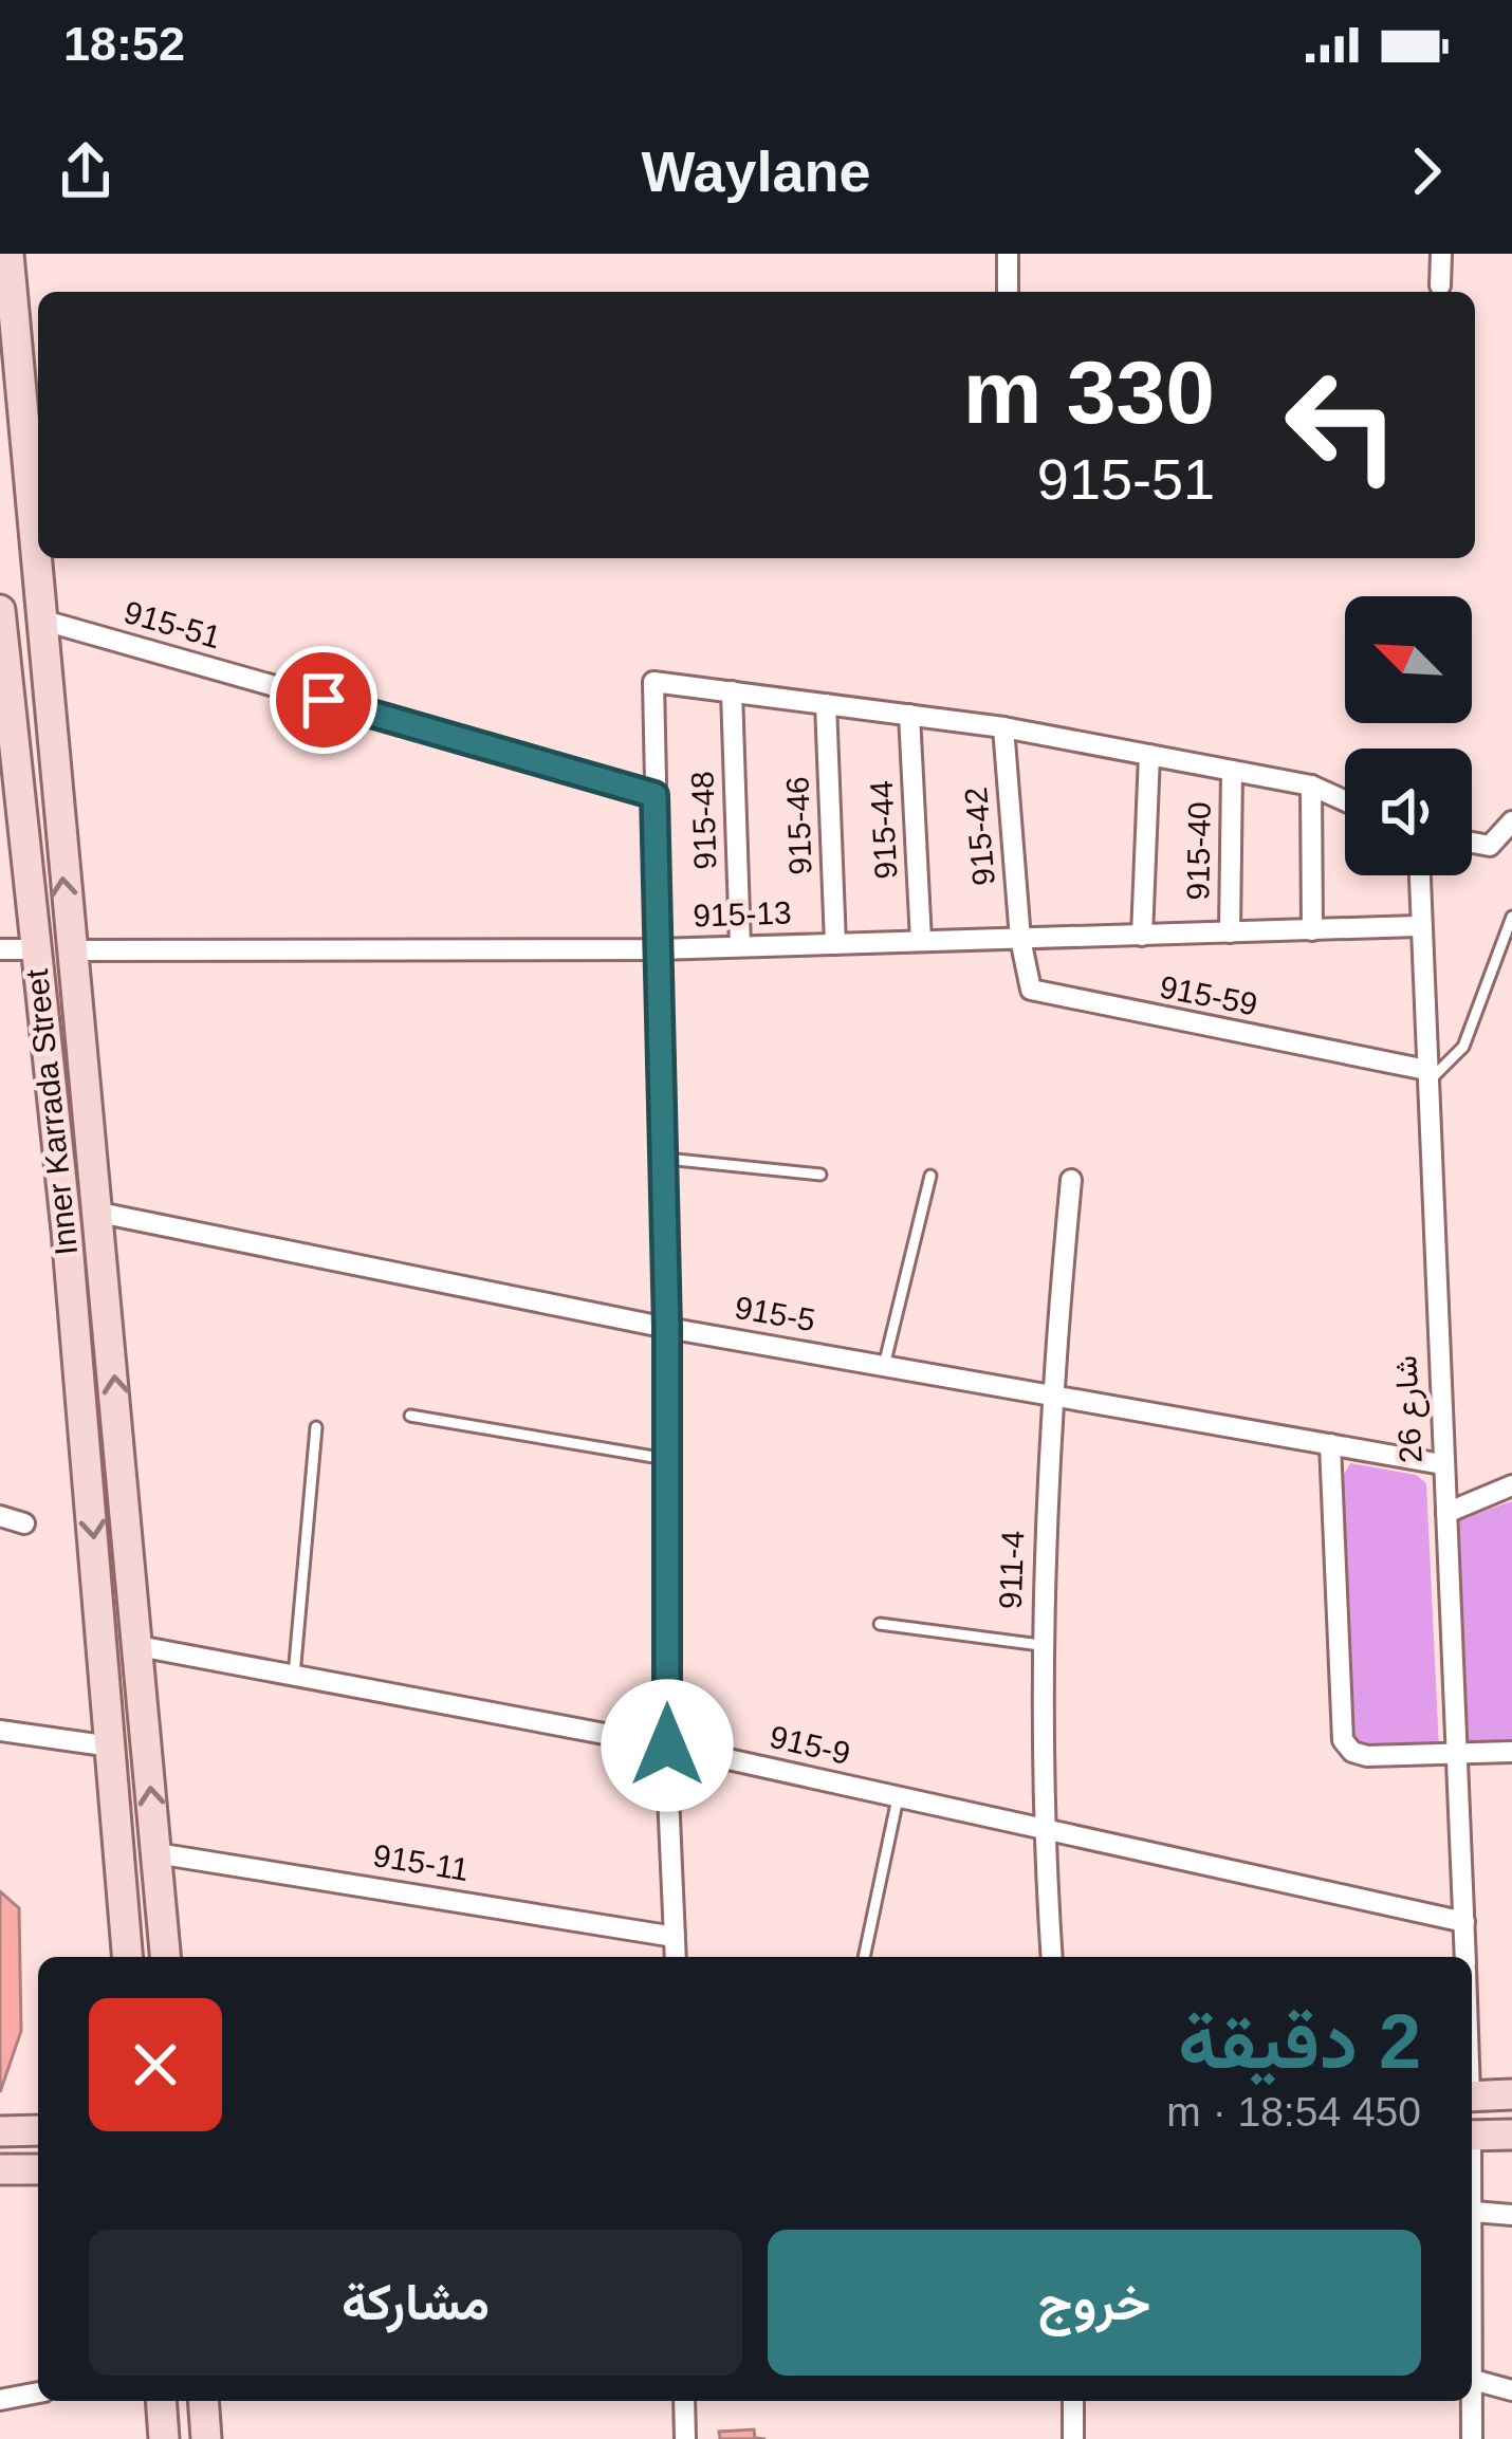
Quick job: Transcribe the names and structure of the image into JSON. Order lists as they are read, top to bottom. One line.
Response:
{"streets":{"main road":["Inner Karrada Street"],"street":["915-51","915-48","915-46","915-44","915-42","915-40","915-13","915-59","915-5","شارع 26","911-4","915-9","915-11"]},"crossings":[["915-51","Inner Karrada Street"],["915-48","915-13"],["915-46","915-13"],["915-44","915-13"],["915-42","915-13"],["915-42","915-59"],["915-40","915-13"],["915-13","915-59"],["915-13","Inner Karrada Street"],["915-13","شارع 26"],["915-59","شارع 26"],["Inner Karrada Street","915-5"],["Inner Karrada Street","915-9"],["Inner Karrada Street","915-11"],["915-5","شارع 26"],["915-5","911-4"],["شارع 26","915-9"],["911-4","915-9"]],"north":"top left","page":{"status":"18:52","header":"Waylane","turn":["330 m","915-51"],"heading":["2 دقيقة","450 m · 18:54"],"buttons":["خروج","مشاركة"]}}
